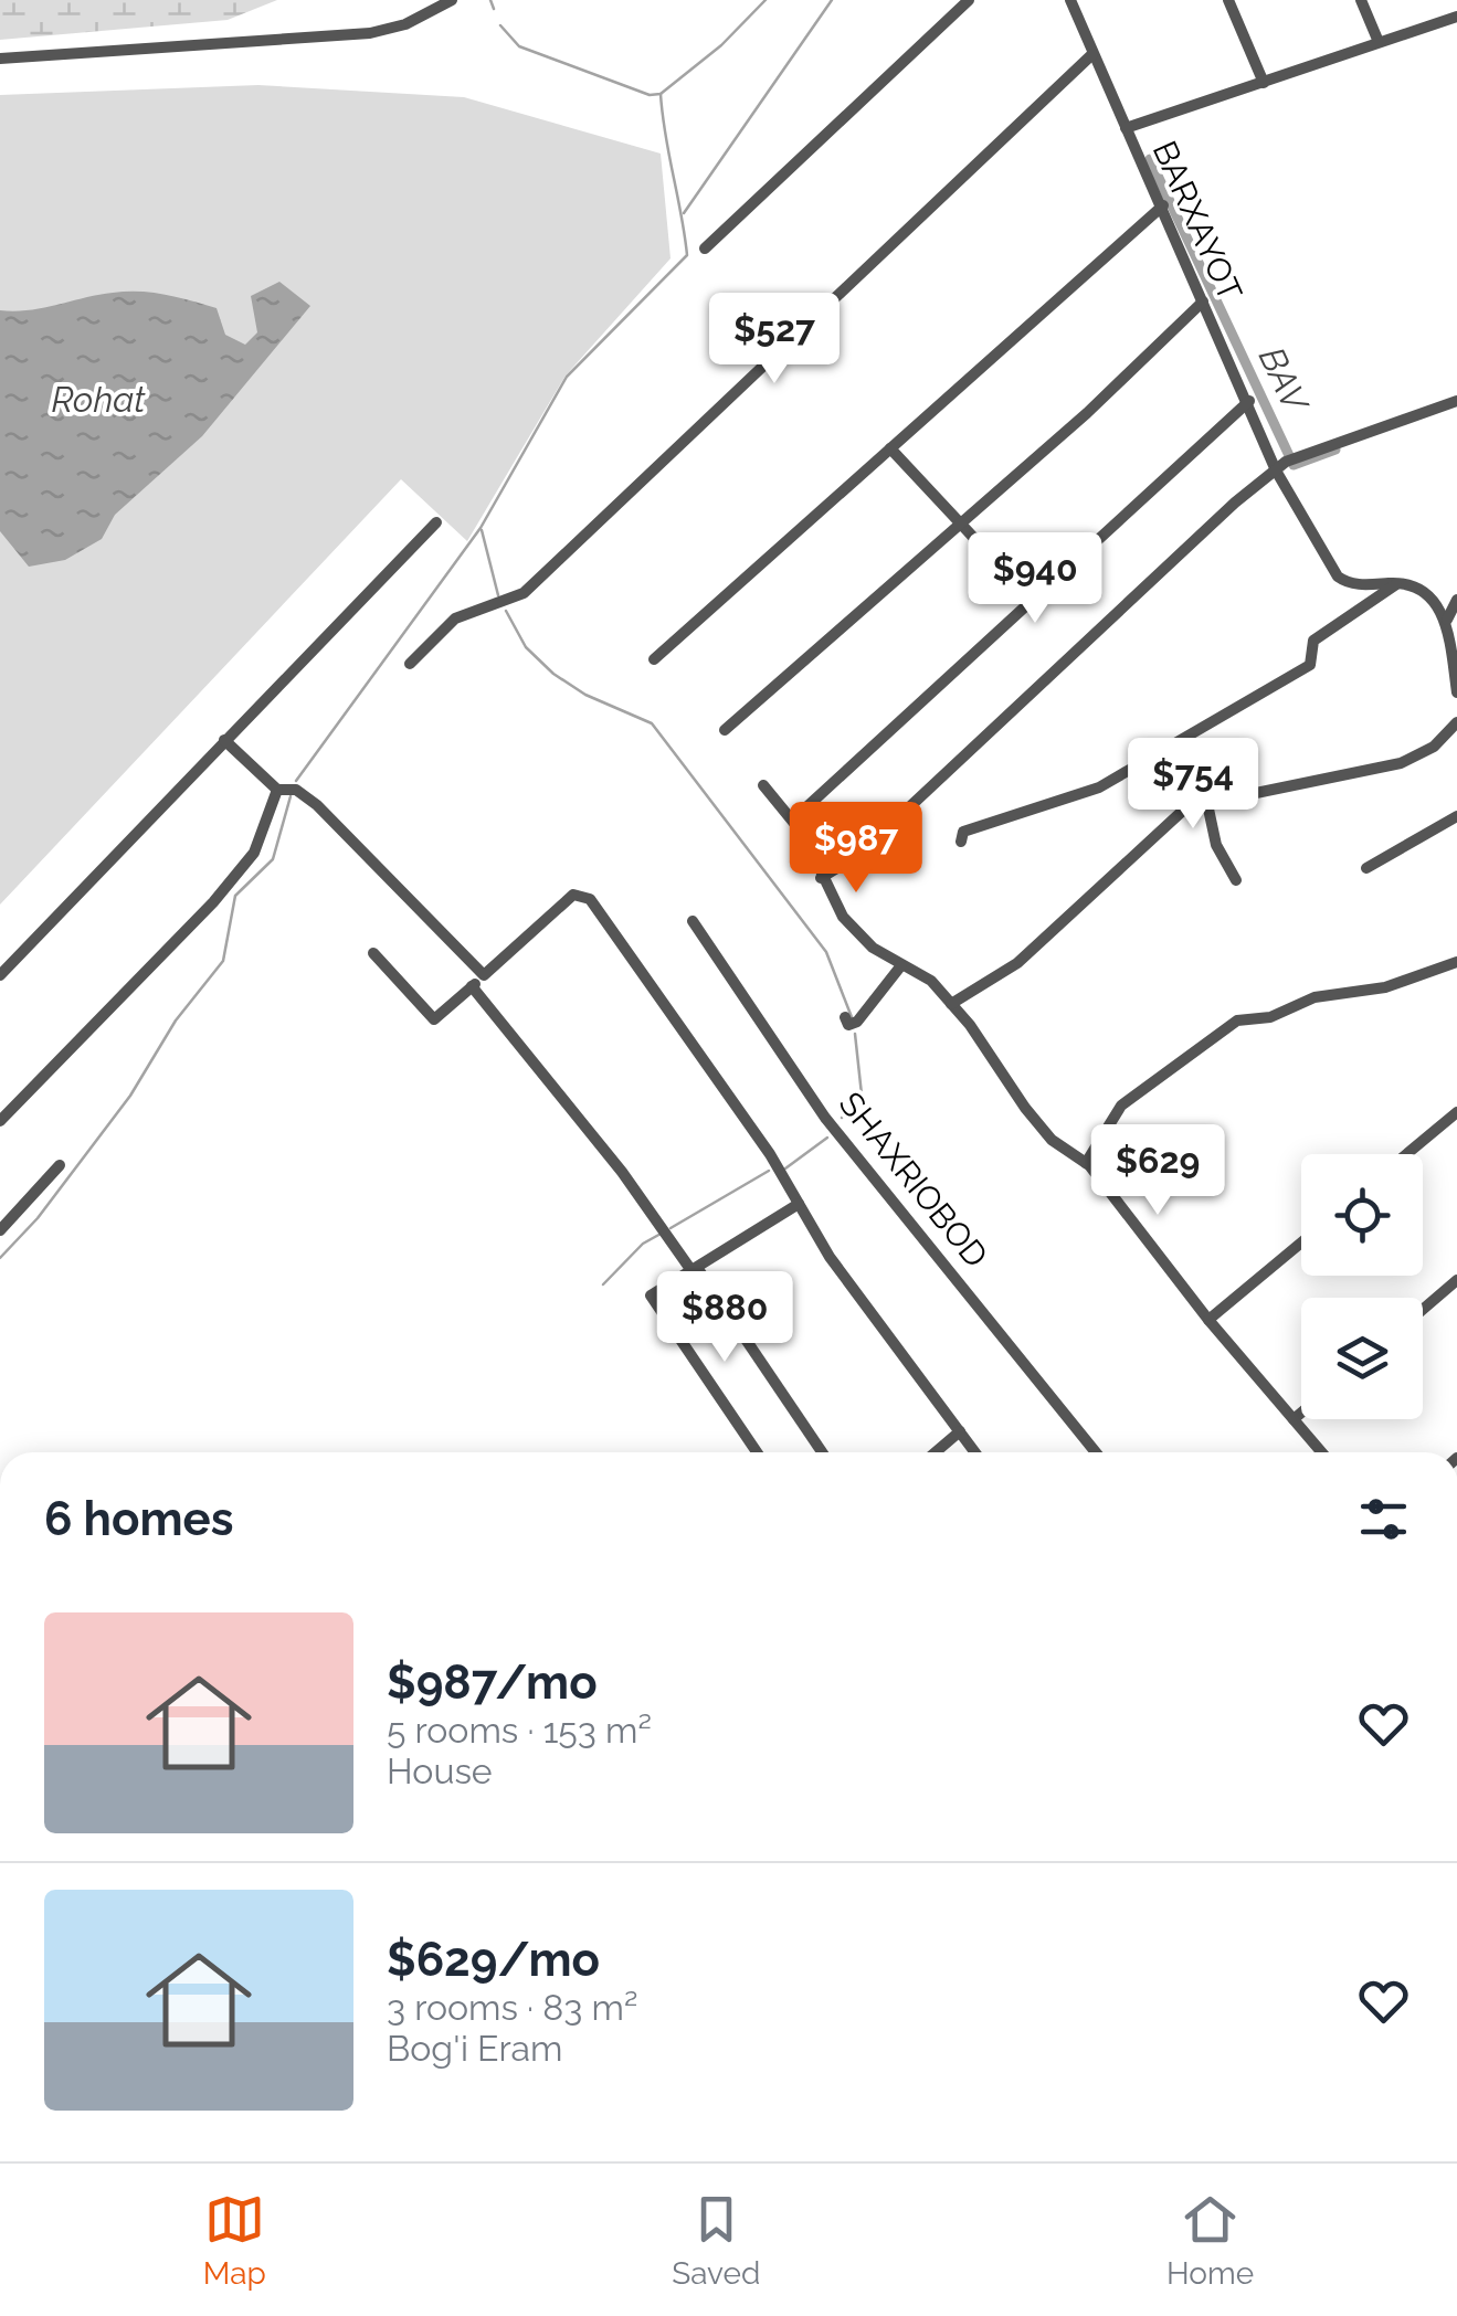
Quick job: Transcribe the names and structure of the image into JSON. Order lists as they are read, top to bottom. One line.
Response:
{"streets":{"street":["BARXAYOT","SHAXRIOBOD"]},"water":["BAV","Rohat"],"page":{"price":["$527","$940","$754","$987","$629","$880"],"heading":"6 homes","list":[{"name":"$987/mo","note":"5 rooms · 153 m² · House"},{"name":"$629/mo","note":"3 rooms · 83 m² · Bog'i Eram"}],"tabs":["Map","Saved","Home"]}}
